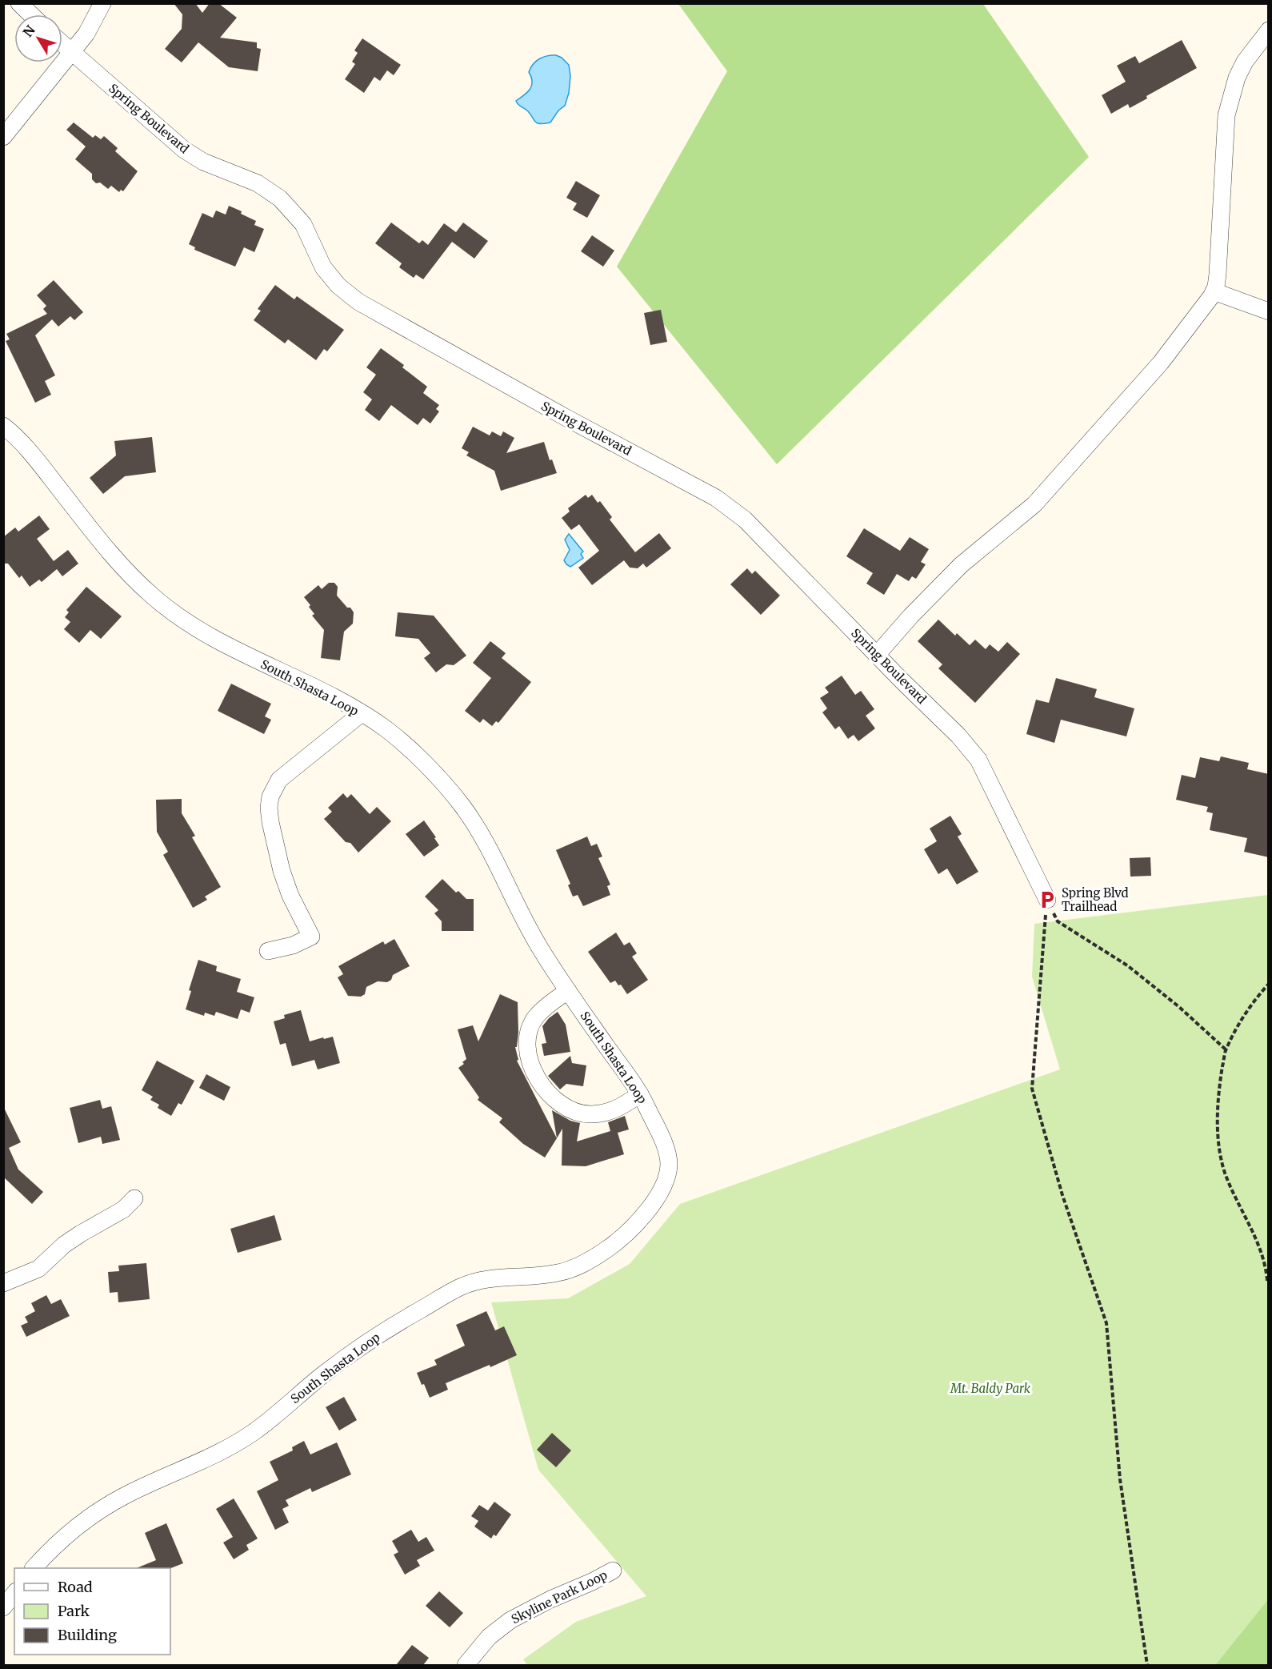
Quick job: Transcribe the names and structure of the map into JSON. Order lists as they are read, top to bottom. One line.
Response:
{"streets":{"street":["Spring Boulevard","South Shasta Loop","Skyline Park Loop"]},"parks":["Mt. Baldy Park"],"places":{"parking":["Spring Blvd Trailhead"]},"legend":["Road","Park","Building"],"north":"top left"}
